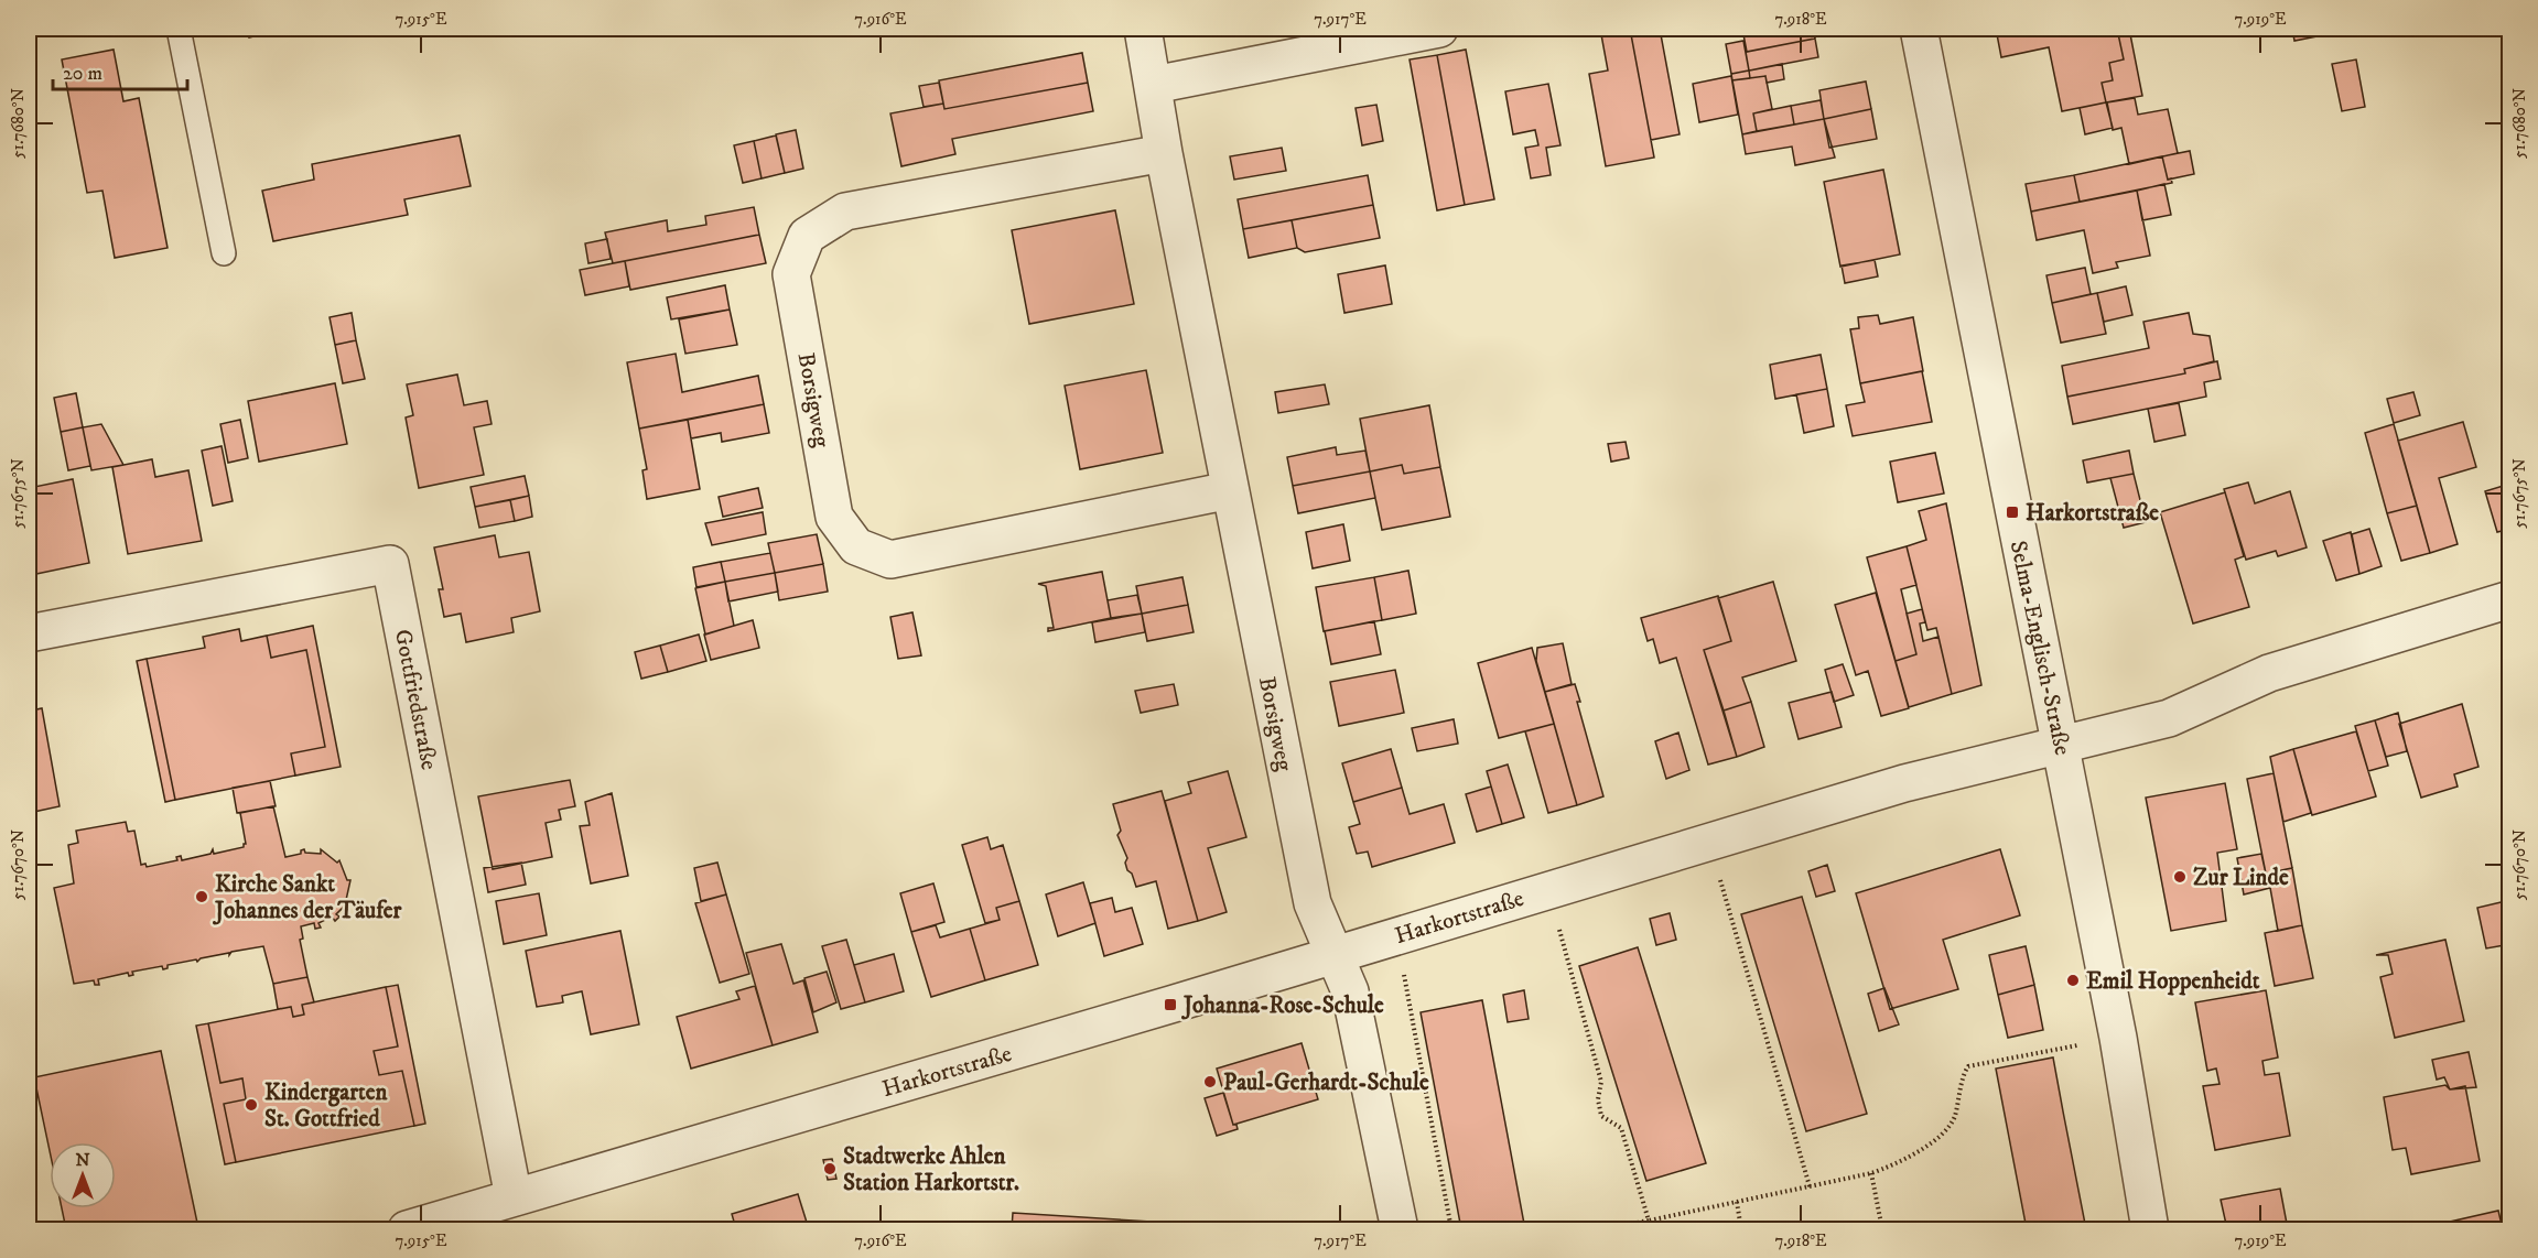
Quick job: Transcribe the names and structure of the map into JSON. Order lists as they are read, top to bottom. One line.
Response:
{"streets":{"street":["Borsigweg","Selma-Englisch-Straße","Gottfriedstraße","Harkortstraße"]},"crossings":[["Borsigweg","Harkortstraße"],["Selma-Englisch-Straße","Harkortstraße"],["Gottfriedstraße","Harkortstraße"]],"places":{"transit":["Harkortstraße","Johanna-Rose-Schule"],"other":["Zur Linde","Kirche Sankt Johannes der Täufer","Emil Hoppenheidt","Paul-Gerhardt-Schule","Kindergarten St. Gottfried","Stadtwerke Ahlen Station Harkortstr."]},"scale_bar":"20 m","north":"top","coordinates":["7.915°E","7.916°E","7.917°E","7.918°E","7.919°E","51.7680°N","51.7675°N","51.7670°N"]}
